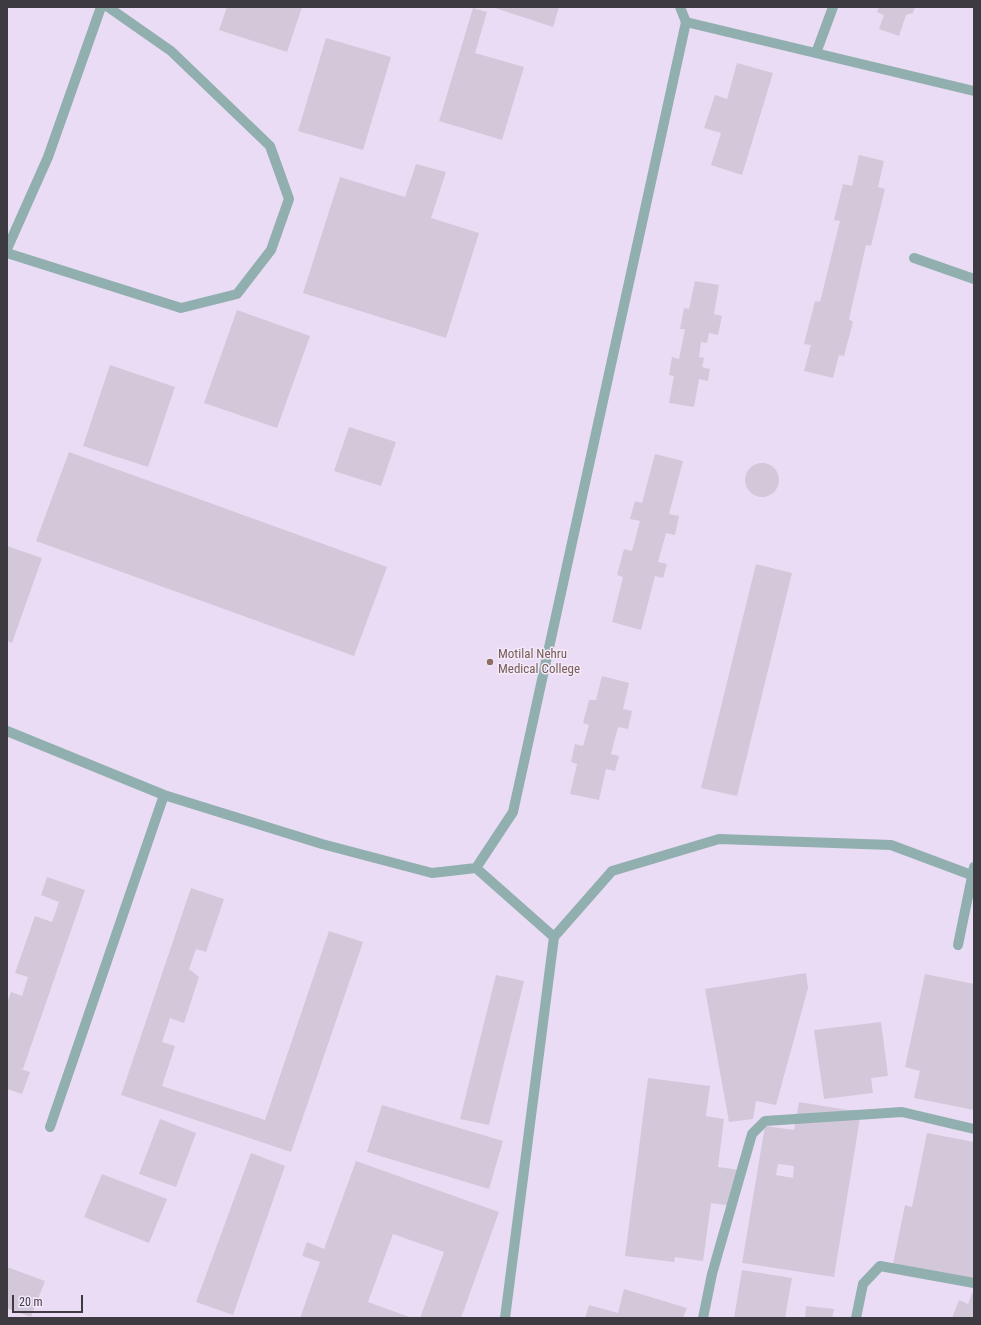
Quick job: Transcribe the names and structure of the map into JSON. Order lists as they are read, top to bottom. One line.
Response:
{"places":["Motilal Nehru Medical College"],"scale_bar":"20 m"}
